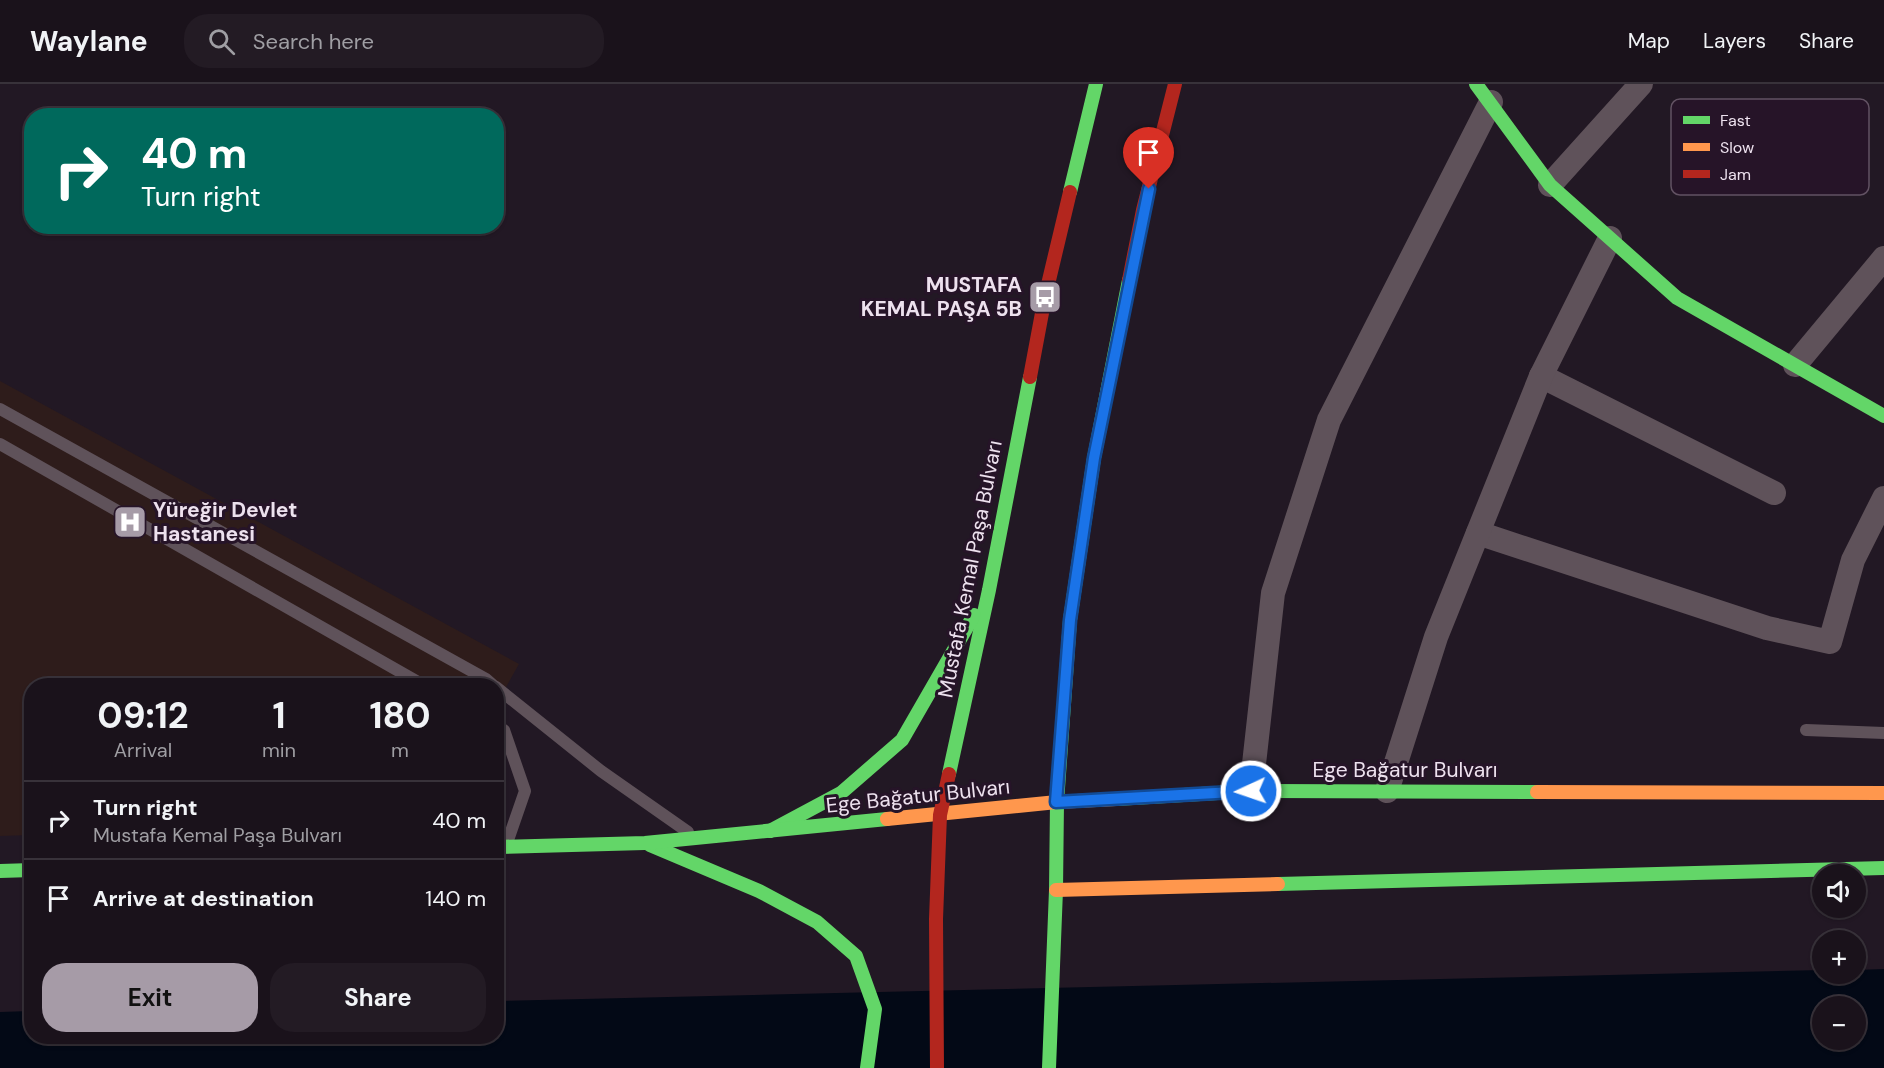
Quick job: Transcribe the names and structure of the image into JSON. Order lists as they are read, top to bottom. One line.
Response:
{"streets":{"main road":["Mustafa Kemal Paşa Bulvarı","Ege Bağatur Bulvarı"]},"crossings":[["Mustafa Kemal Paşa Bulvarı","Ege Bağatur Bulvarı"]],"places":{"bus stop":["MUSTAFA KEMAL PAŞA 5B"],"hospital":["Yüreğir Devlet Hastanesi"]},"legend":["Fast","Slow","Jam"],"page":{"header":"Waylane","search":"Search here","nav":["Map","Layers","Share"],"turn":["40 m","Turn right"],"eta":["09:12","Arrival","1","min","180","m"],"list":[{"name":"Turn right","note":"Mustafa Kemal Paşa Bulvarı","value":"40 m"},{"name":"Arrive at destination","value":"140 m"}],"map_buttons":["+","−"],"buttons":["Exit","Share"]}}
